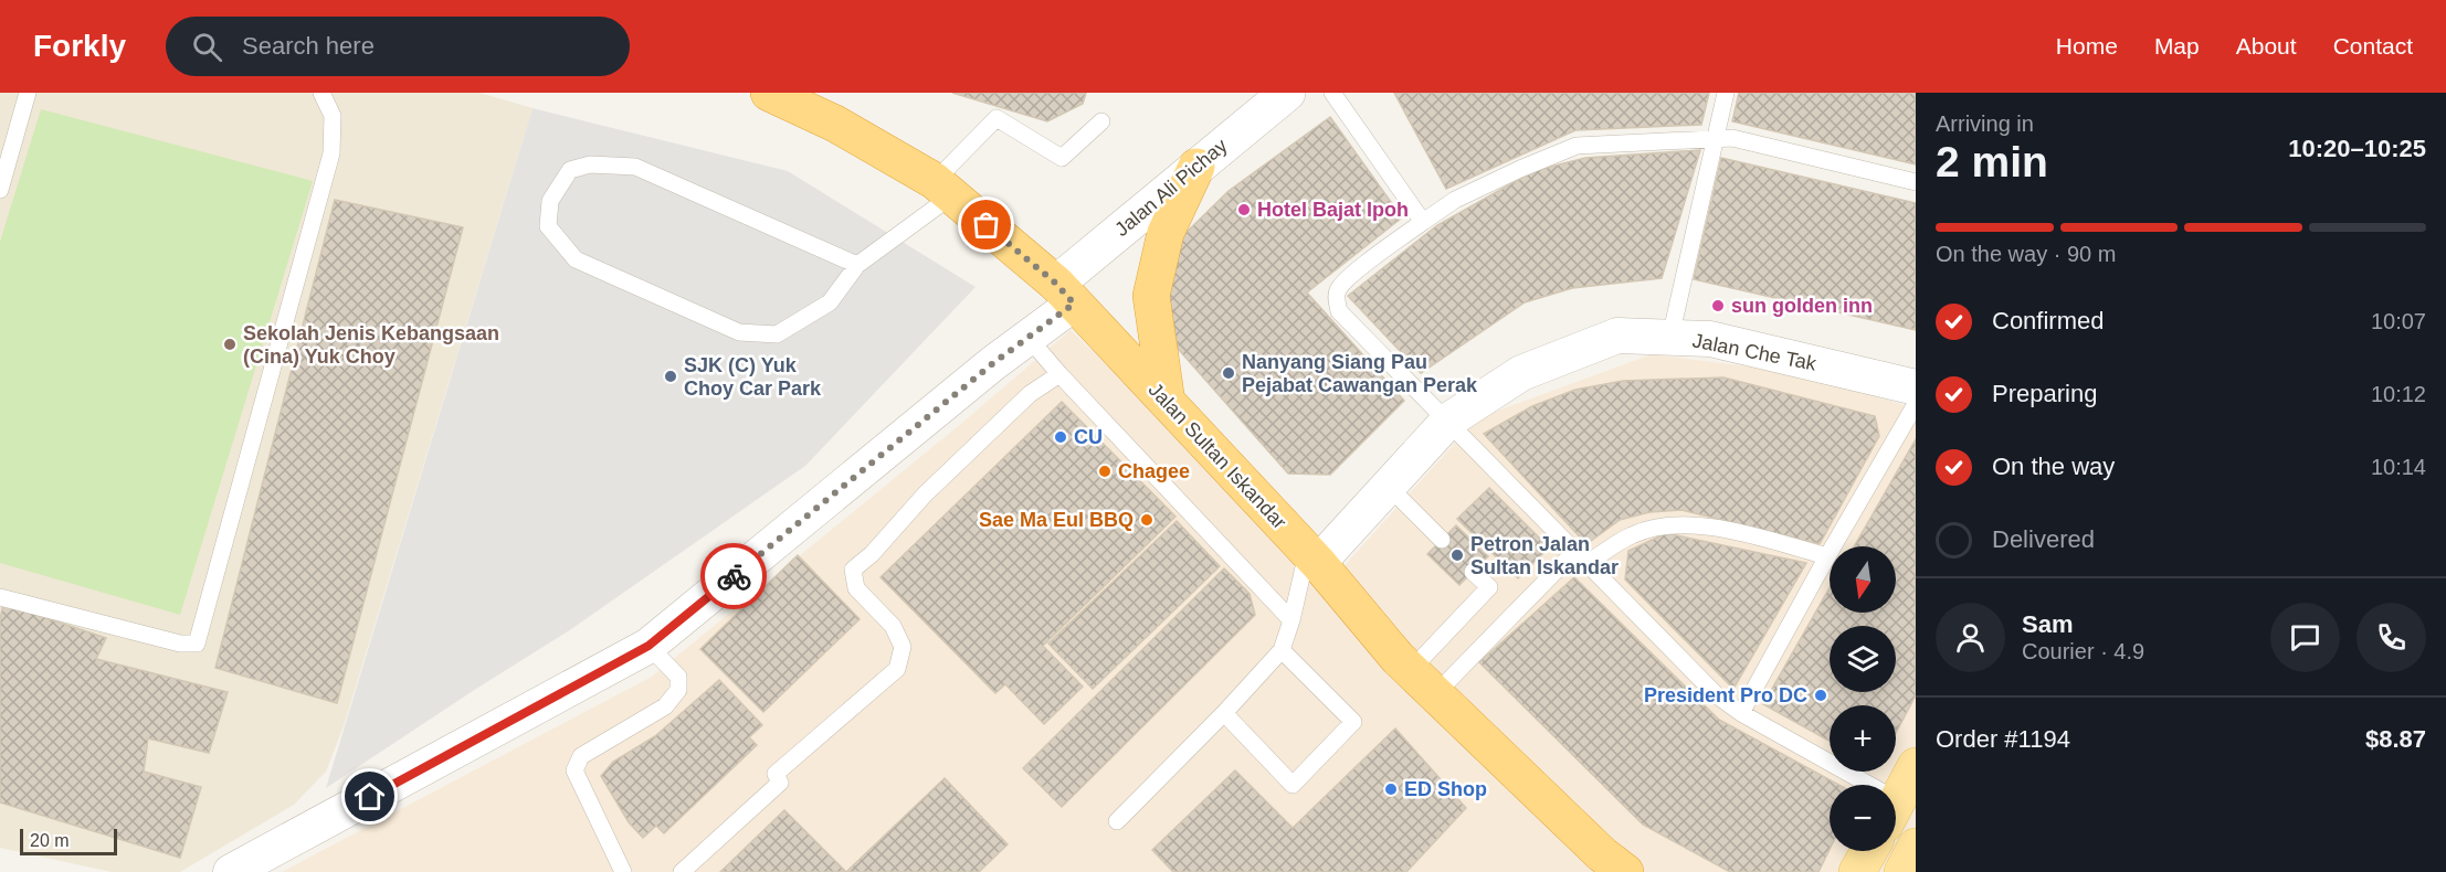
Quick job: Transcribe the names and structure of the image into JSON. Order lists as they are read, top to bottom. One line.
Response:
{"streets":{"highway":["Jalan Sultan Iskandar"],"street":["Jalan Ali Pichay","Jalan Che Tak"]},"crossings":[["Jalan Ali Pichay","Jalan Sultan Iskandar"],["Jalan Che Tak","Jalan Sultan Iskandar"]],"places":["Hotel Bajat Ipoh","sun golden inn","Sekolah Jenis Kebangsaan (Cina) Yuk Choy","Nanyang Siang Pau Pejabat Cawangan Perak","SJK (C) Yuk Choy Car Park","CU","Chagee","Sae Ma Eul BBQ","Petron Jalan Sultan Iskandar","President Pro DC","ED Shop"],"scale_bar":"20 m","north":"bottom","page":{"header":"Forkly","search":"Search here","nav":["Home","Map","About","Contact"],"heading":["2 min","Arriving in","10:20–10:25"],"panel":["Sam","Courier · 4.9","Order #1194","$8.87"],"bar":"On the way · 90 m","list":[["Confirmed","10:07"],["Preparing","10:12"],["On the way","10:14"],"Delivered"],"map_buttons":["+","−"],"scale":"20 m"}}
